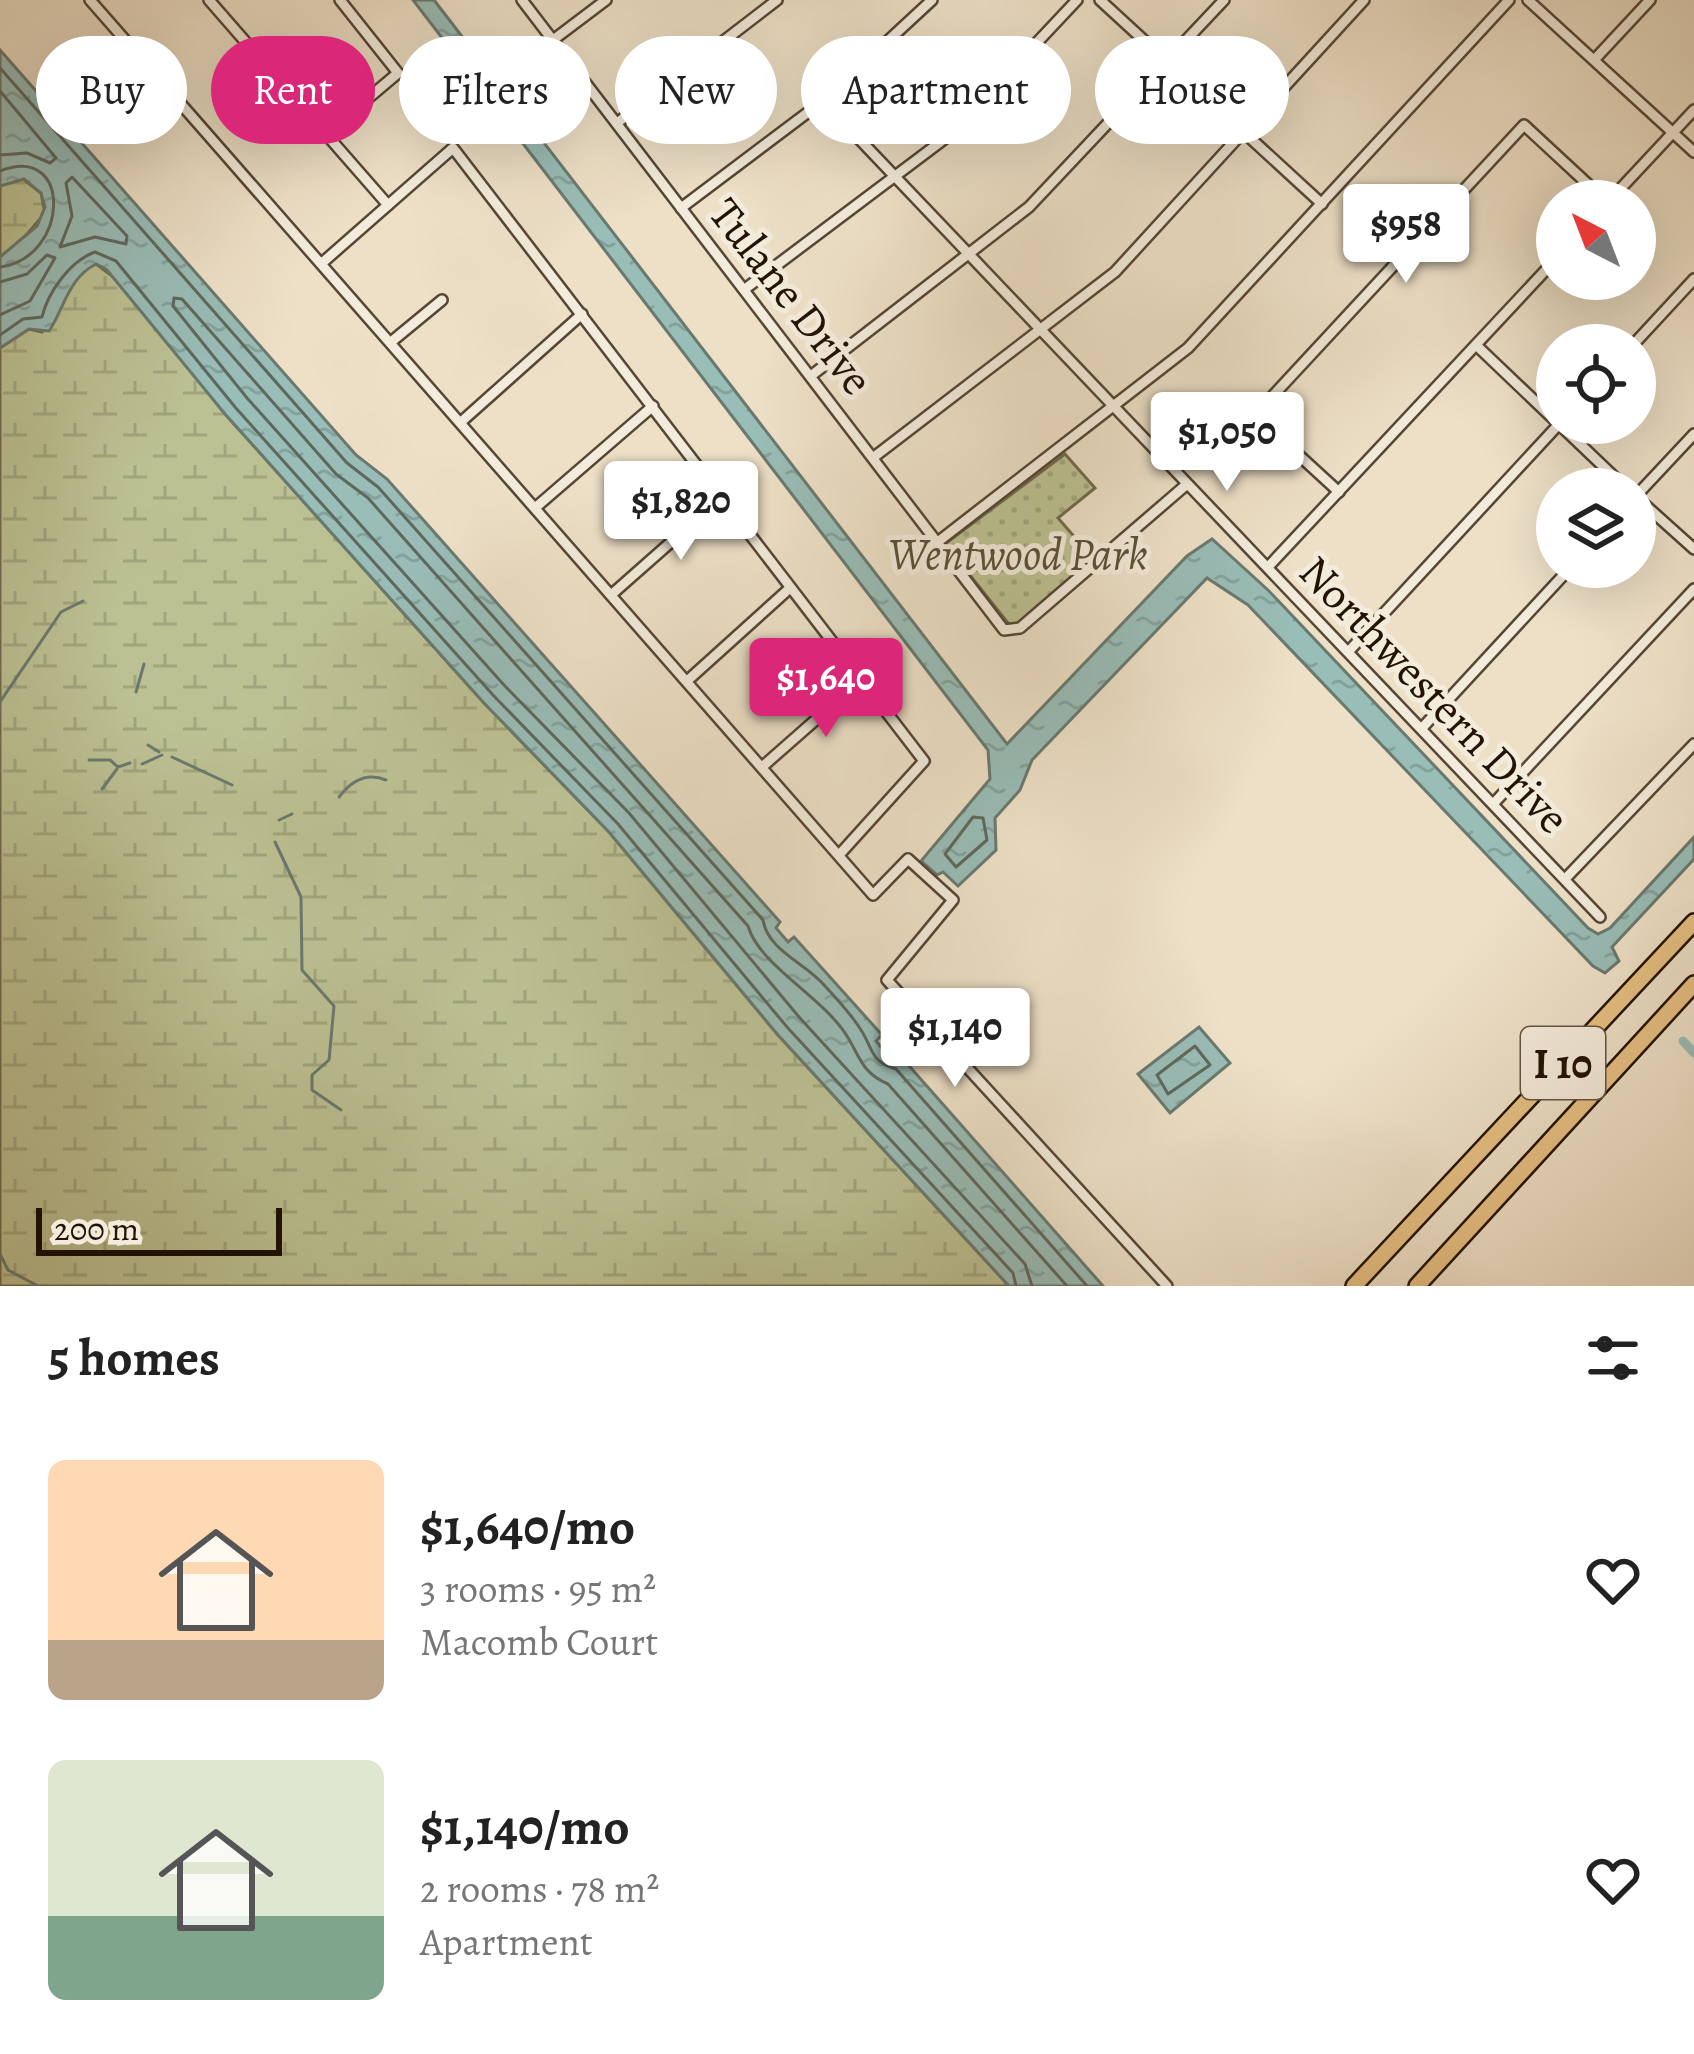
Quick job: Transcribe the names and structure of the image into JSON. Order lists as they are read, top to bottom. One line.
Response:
{"streets":{"highway":["I 10"],"street":["Tulane Drive","Northwestern Drive"]},"crossings":[["Tulane Drive","Northwestern Drive"]],"parks":["Wentwood Park"],"scale_bar":"200 m","north":"top left","page":{"chip":["Buy","Rent","Filters","New","Apartment","House"],"price":["$958","$1,050","$1,820","$1,640","$1,140"],"scale":"200 m","heading":"5 homes","list":[{"name":"$1,640/mo","note":"3 rooms · 95 m² · Macomb Court"},{"name":"$1,140/mo","note":"2 rooms · 78 m² · Apartment"}]}}
